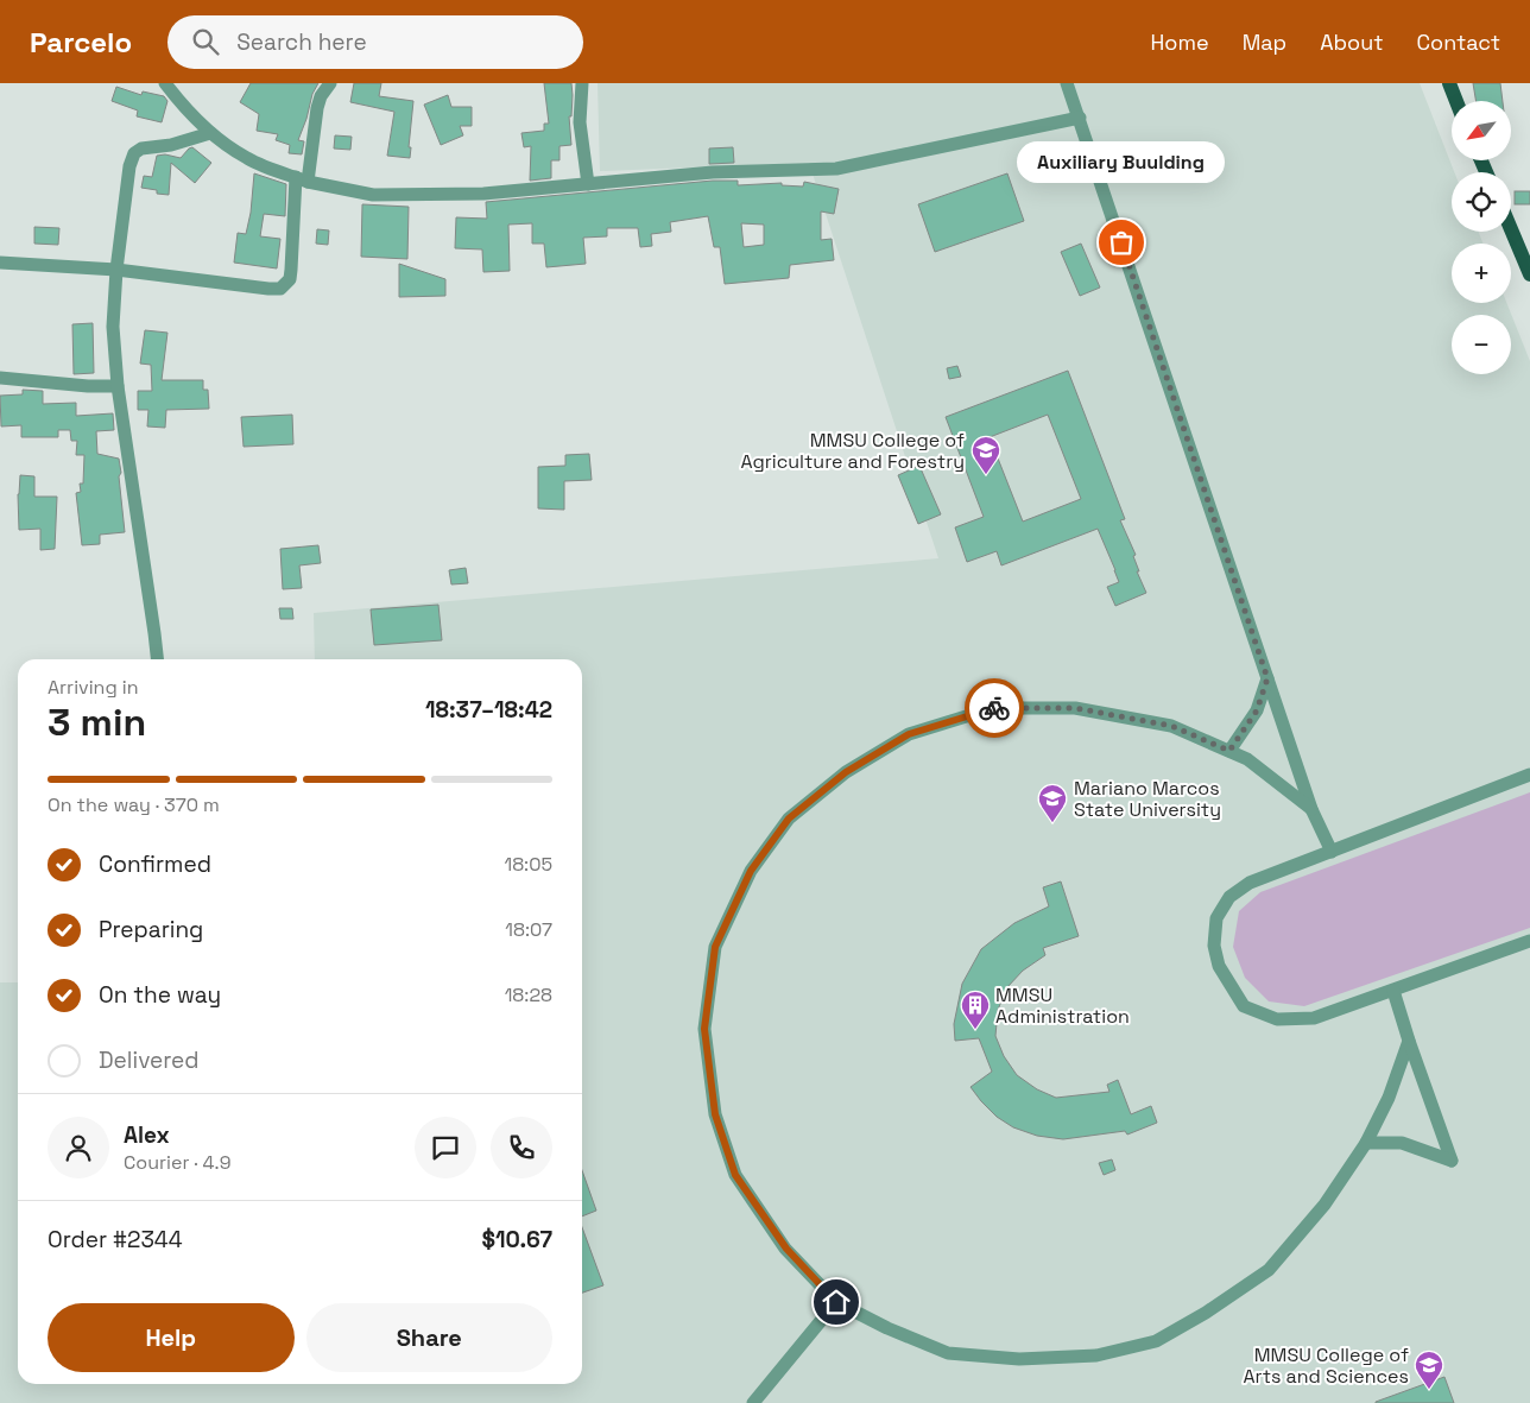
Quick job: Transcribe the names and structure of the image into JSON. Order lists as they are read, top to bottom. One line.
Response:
{"places":{"other":["Auxiliary Buulding"],"school or university":["MMSU College of Agriculture and Forestry","Mariano Marcos State University","MMSU College of Arts and Sciences"],"building":["MMSU Administration"]},"north":"bottom left","page":{"header":"Parcelo","search":"Search here","nav":["Home","Map","About","Contact"],"map_buttons":["+","−"],"bubble":"Auxiliary Buulding","heading":["3 min","Arriving in","18:37–18:42"],"panel":["Alex","Courier · 4.9","Order #2344","$10.67"],"bar":"On the way · 370 m","list":[["Confirmed","18:05"],["Preparing","18:07"],["On the way","18:28"],"Delivered"],"buttons":["Help","Share"]}}
